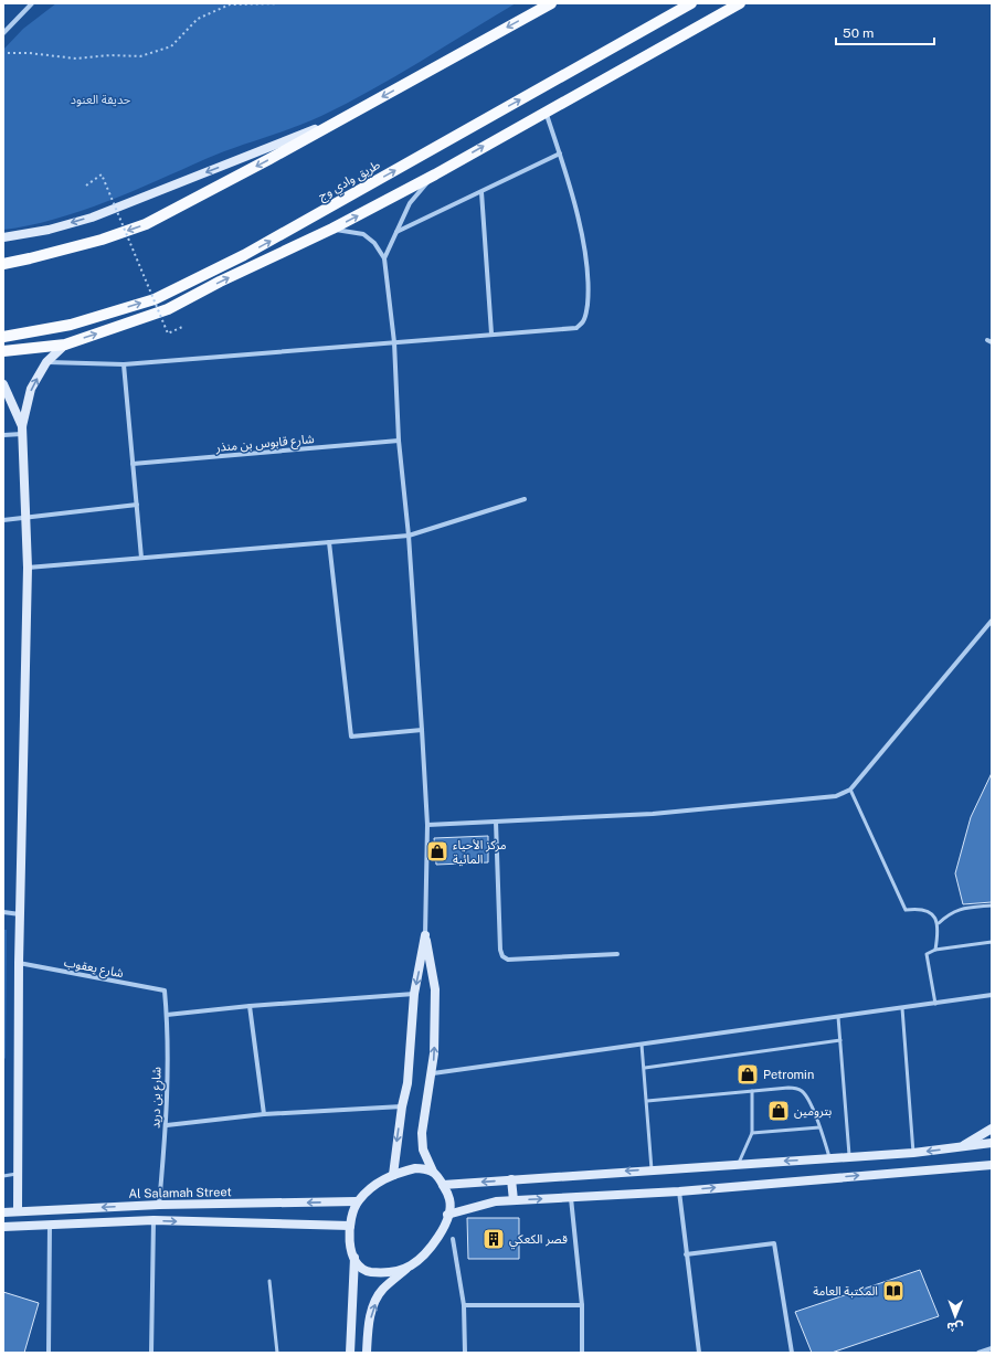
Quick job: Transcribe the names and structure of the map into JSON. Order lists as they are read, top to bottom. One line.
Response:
{"streets":{"main road":["طريق وادي وج"],"street":["شارع قابوس بن منذر","شارع يعقوب","شارع بن دريد","Al Salamah Street"]},"crossings":[["شارع يعقوب","شارع بن دريد"],["شارع بن دريد","Al Salamah Street"]],"parks":["حديقة العنود"],"places":{"shop":["مركز الأحياء المائية","Petromin","بترومين"],"building":["قصر الكعكي"],"library":["المكتبة العامة"]},"scale_bar":"50 m","north":"bottom"}
